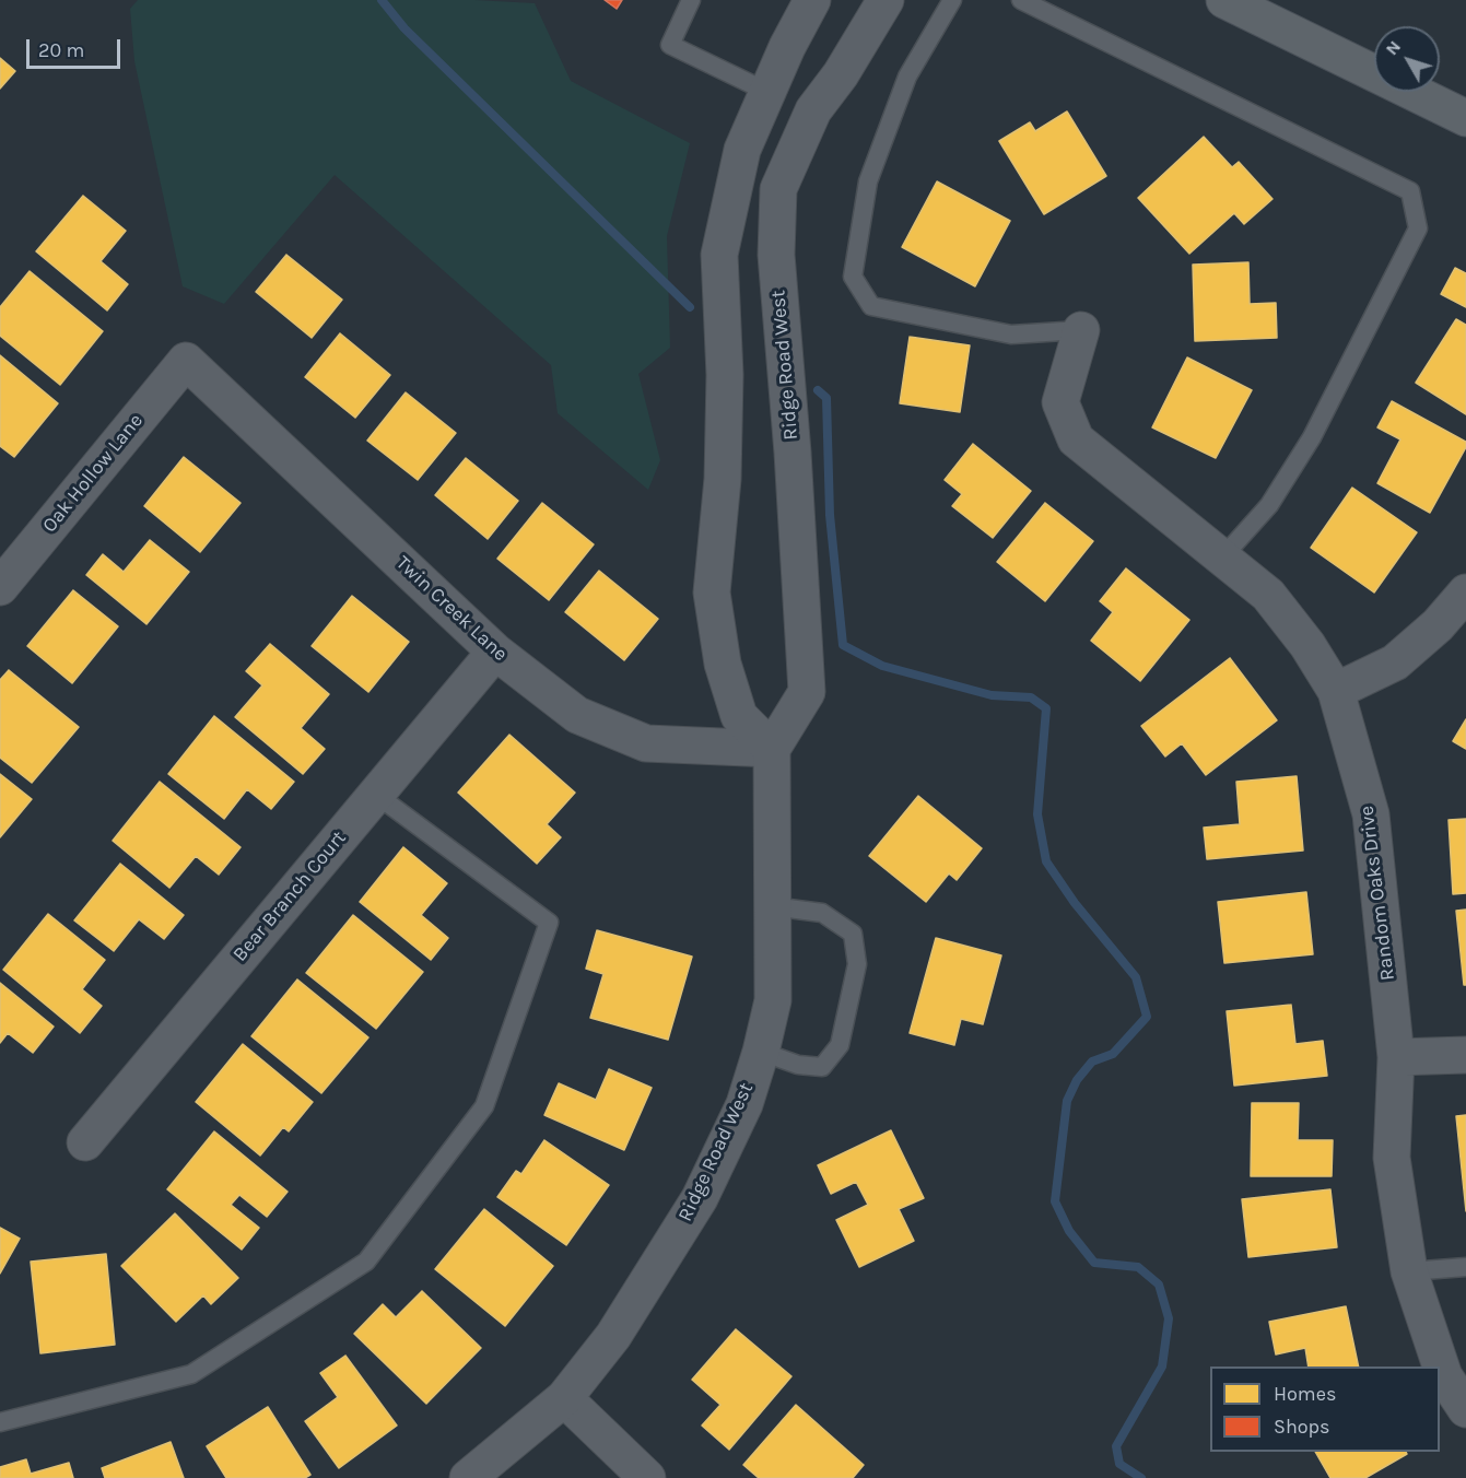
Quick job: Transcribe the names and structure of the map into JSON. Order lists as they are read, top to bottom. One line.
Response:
{"streets":{"street":["Ridge Road West","Oak Hollow Lane","Twin Creek Lane","Random Oaks Drive","Bear Branch Court"]},"crossings":[["Ridge Road West","Twin Creek Lane"],["Oak Hollow Lane","Twin Creek Lane"],["Twin Creek Lane","Bear Branch Court"]],"legend":["Homes","Shops"],"scale_bar":"20 m","north":"top left"}
